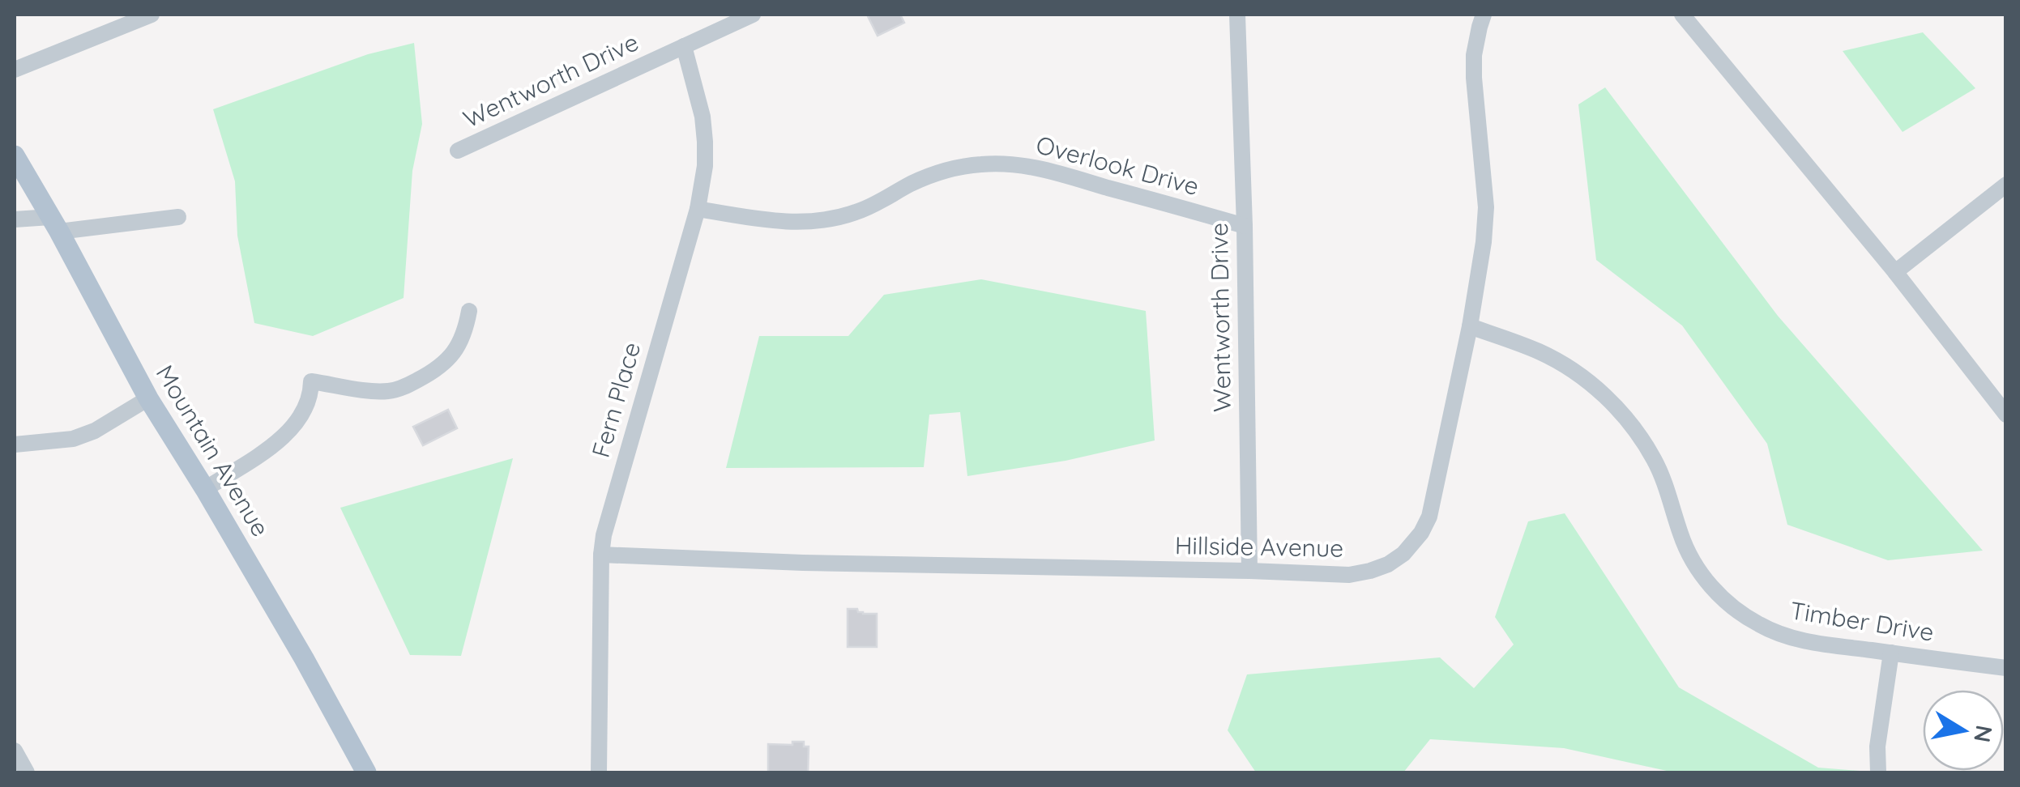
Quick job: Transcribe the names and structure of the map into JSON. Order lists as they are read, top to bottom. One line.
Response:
{"streets":{"main road":["Mountain Avenue"],"street":["Wentworth Drive","Overlook Drive","Fern Place","Hillside Avenue","Timber Drive"]},"crossings":[["Wentworth Drive","Overlook Drive"],["Wentworth Drive","Fern Place"],["Wentworth Drive","Hillside Avenue"],["Overlook Drive","Fern Place"],["Fern Place","Hillside Avenue"],["Hillside Avenue","Timber Drive"]],"north":"right"}
